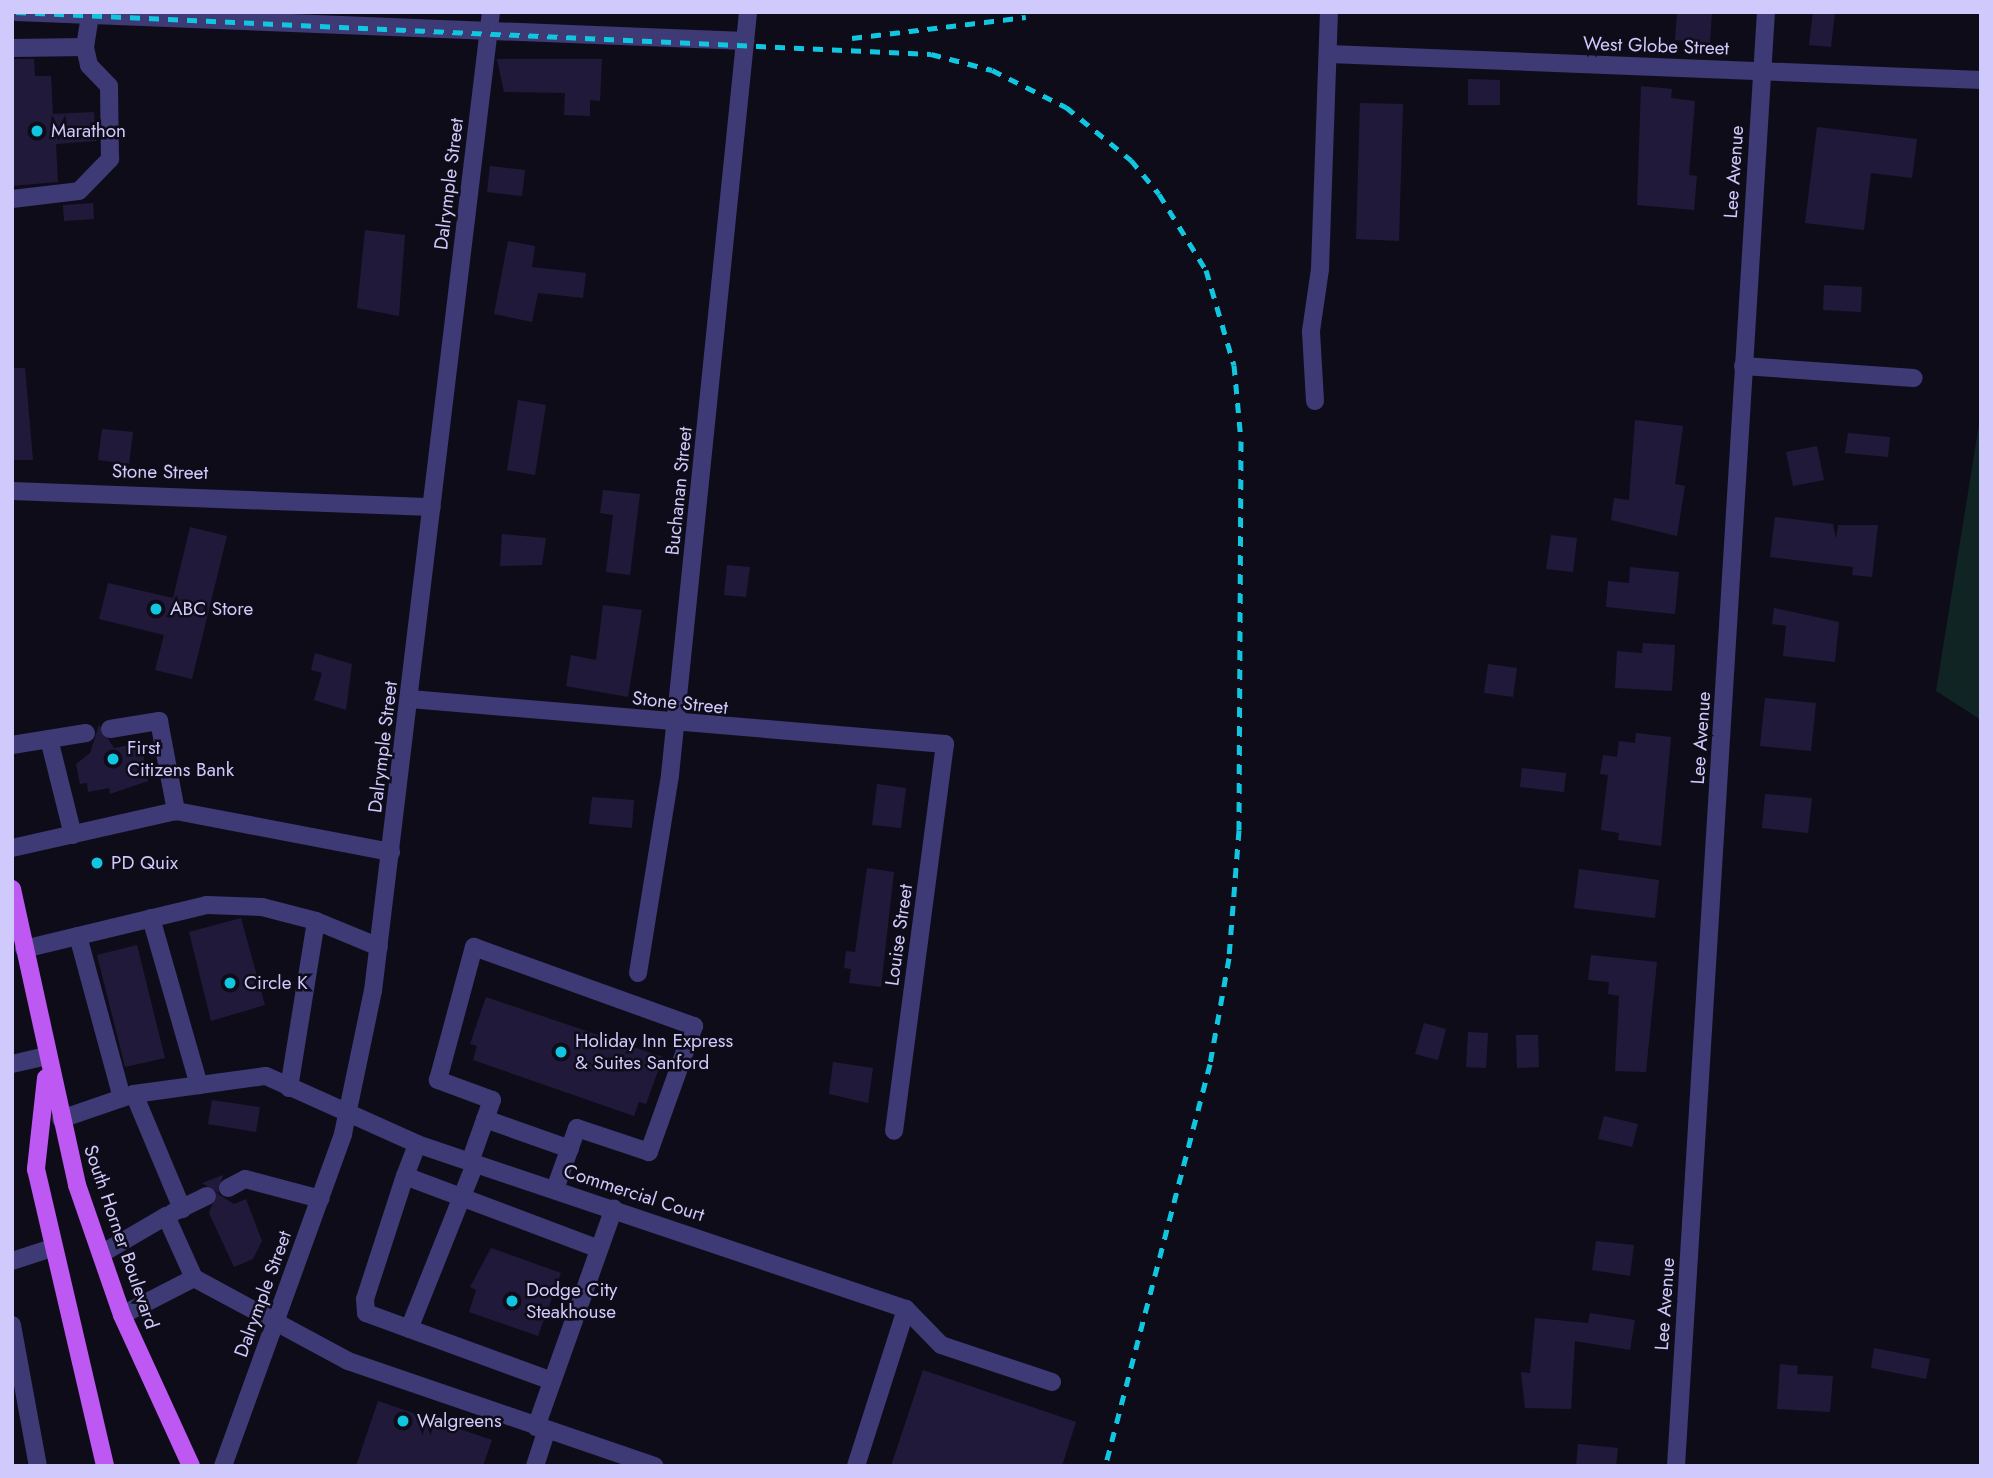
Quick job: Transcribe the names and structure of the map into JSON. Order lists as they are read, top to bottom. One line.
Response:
{"streets":{"main road":["South Horner Boulevard"],"street":["West Globe Street","Lee Avenue","Dalrymple Street","Stone Street","Buchanan Street","Louise Street","Commercial Court"]},"crossings":[["West Globe Street","Lee Avenue"],["Dalrymple Street","Stone Street"],["Dalrymple Street","Commercial Court"],["Stone Street","Buchanan Street"],["Stone Street","Louise Street"],["Commercial Court","South Horner Boulevard"]],"places":["Marathon","ABC Store","First Citizens Bank","PD Quix","Circle K","Holiday Inn Express & Suites Sanford","Dodge City Steakhouse","Walgreens"]}
